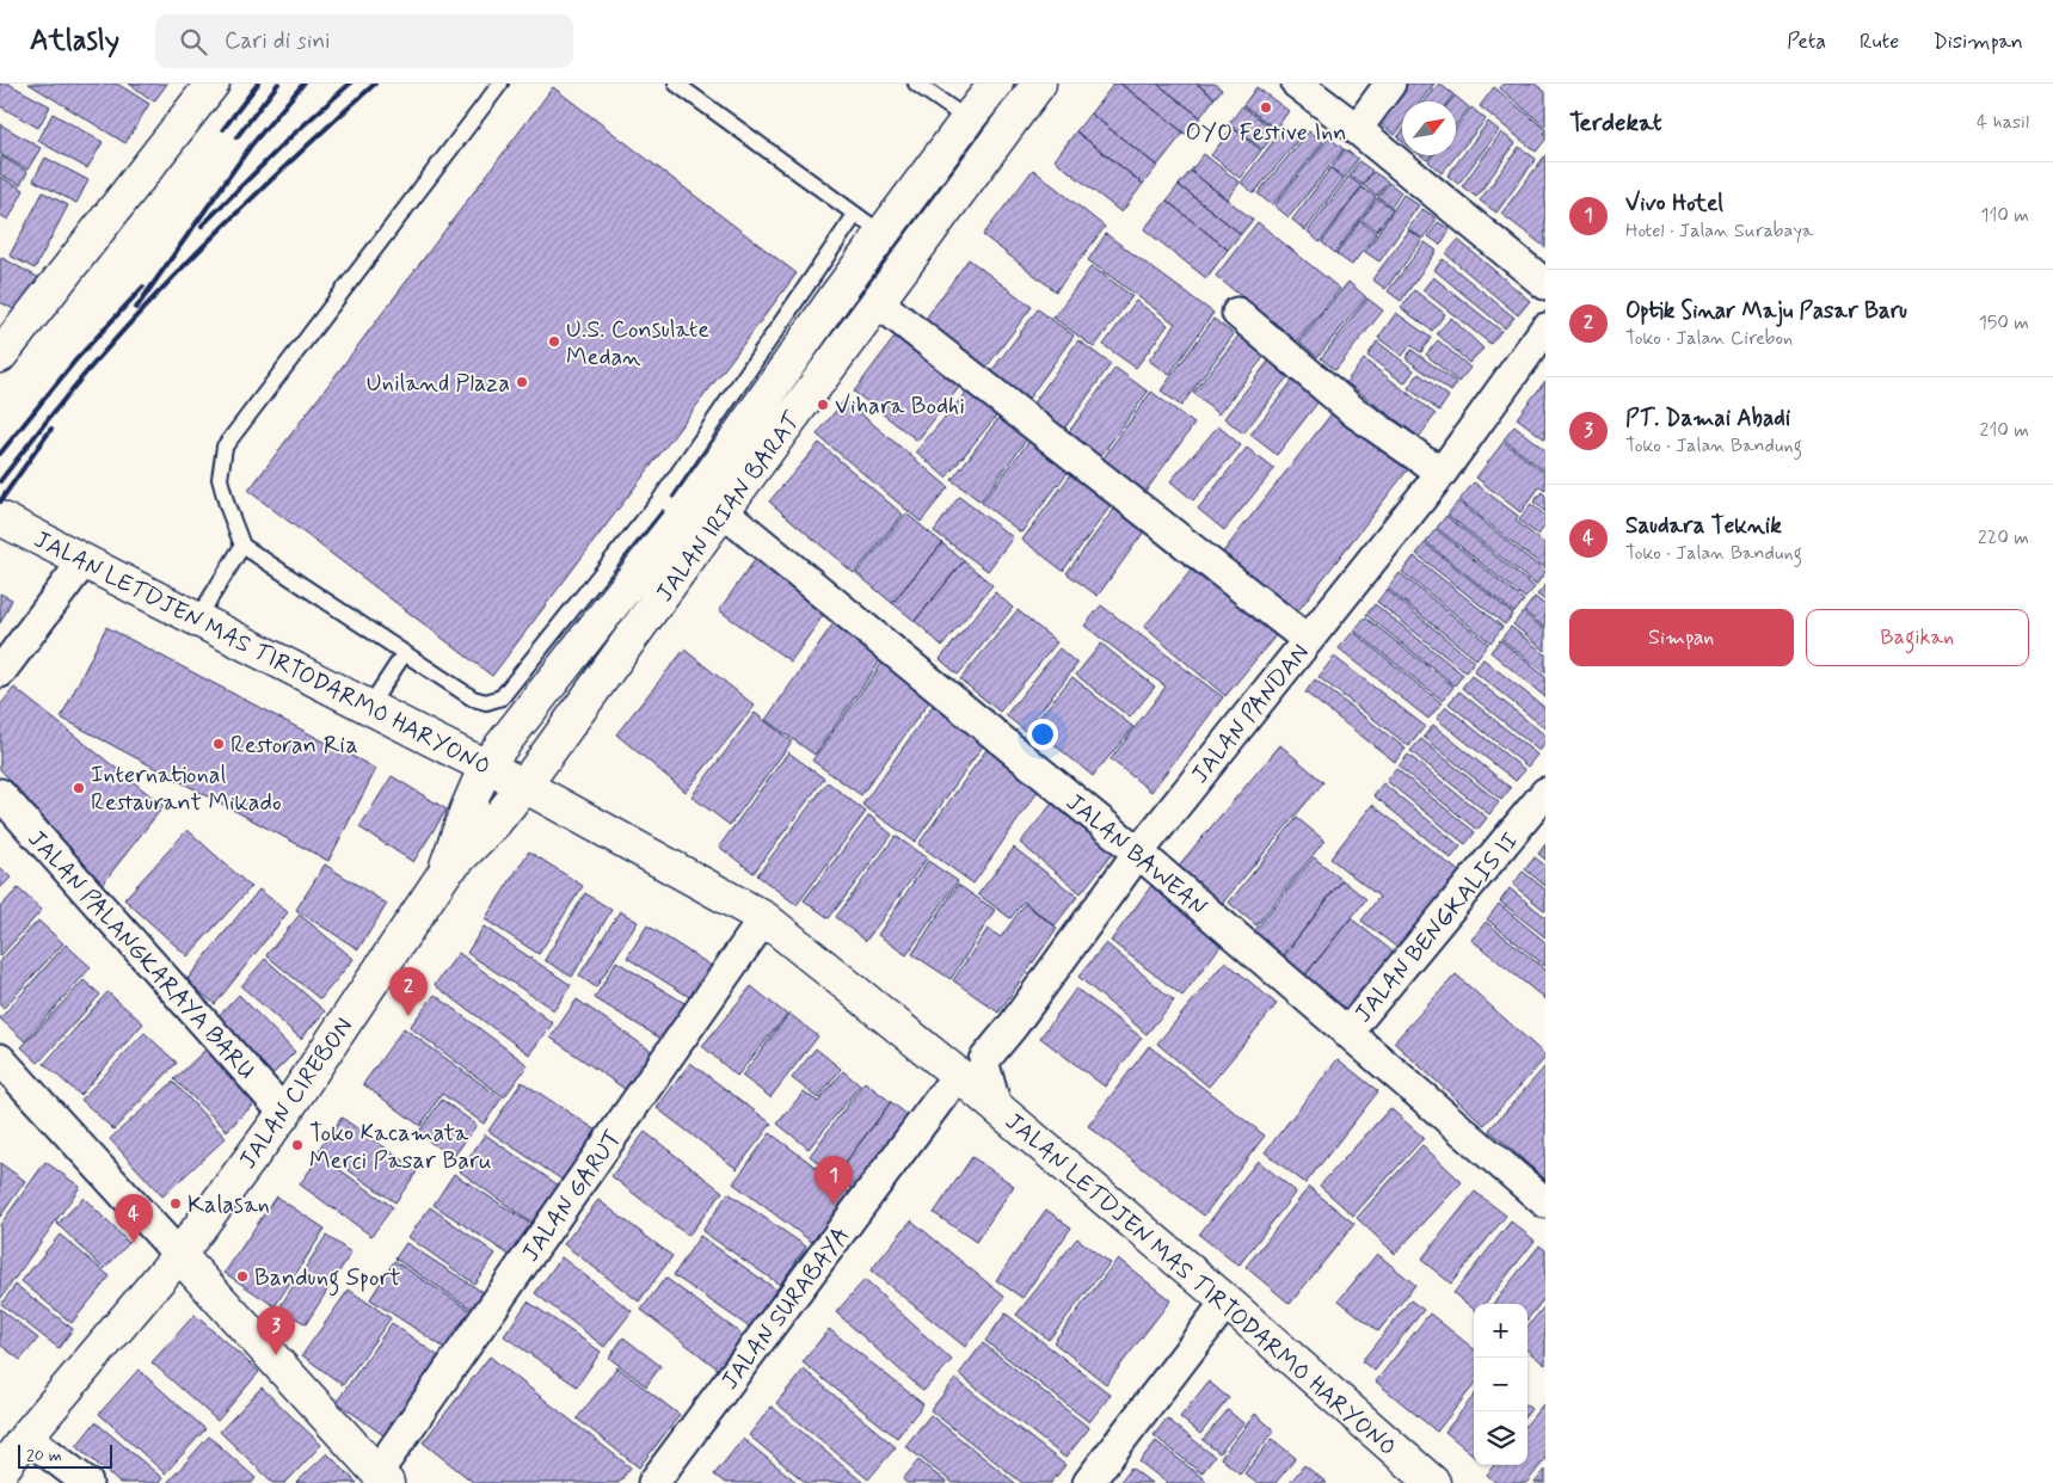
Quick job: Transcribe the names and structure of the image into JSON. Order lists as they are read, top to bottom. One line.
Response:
{"streets":{"main road":["JALAN IRIAN BARAT","JALAN LETDJEN MAS TIRTODARMO HARYONO","JALAN CIREBON"],"street":["JALAN PANDAN","JALAN BAWEAN","JALAN BENGKALIS II","JALAN PALANGKARAYA BARU","JALAN GARUT","JALAN SURABAYA"]},"crossings":[["JALAN IRIAN BARAT","JALAN LETDJEN MAS TIRTODARMO HARYONO"],["JALAN IRIAN BARAT","JALAN BAWEAN"],["JALAN IRIAN BARAT","JALAN CIREBON"],["JALAN LETDJEN MAS TIRTODARMO HARYONO","JALAN PANDAN"],["JALAN LETDJEN MAS TIRTODARMO HARYONO","JALAN CIREBON"],["JALAN LETDJEN MAS TIRTODARMO HARYONO","JALAN GARUT"],["JALAN LETDJEN MAS TIRTODARMO HARYONO","JALAN SURABAYA"],["JALAN PANDAN","JALAN BAWEAN"],["JALAN BAWEAN","JALAN BENGKALIS II"],["JALAN PALANGKARAYA BARU","JALAN CIREBON"]],"places":["OYO Festive Inn","U.S. Consulate Medan","Uniland Plaza","Vihara Bodhi","Restoran Ria","International Restaurant Mikado","Toko Kacamata Merci Pasar Baru","Kalasan","Bandung Sport"],"scale_bar":"20 m","north":"top right","page":{"header":"Atlasly","search":"Cari di sini","nav":["Peta","Rute","Disimpan"],"heading":["Terdekat","4 hasil"],"list":[{"mark":"1","name":"Vivo Hotel","note":"Hotel · Jalan Surabaya","value":"110 m"},{"mark":"2","name":"Optik Sinar Maju Pasar Baru","note":"Toko · Jalan Cirebon","value":"150 m"},{"mark":"3","name":"PT. Damai Abadi","note":"Toko · Jalan Bandung","value":"210 m"},{"mark":"4","name":"Saudara Teknik","note":"Toko · Jalan Bandung","value":"220 m"}],"buttons":["Simpan","Bagikan"],"pins":["2","1","4","3"],"map_buttons":["+","−"],"scale":"20 m"}}
